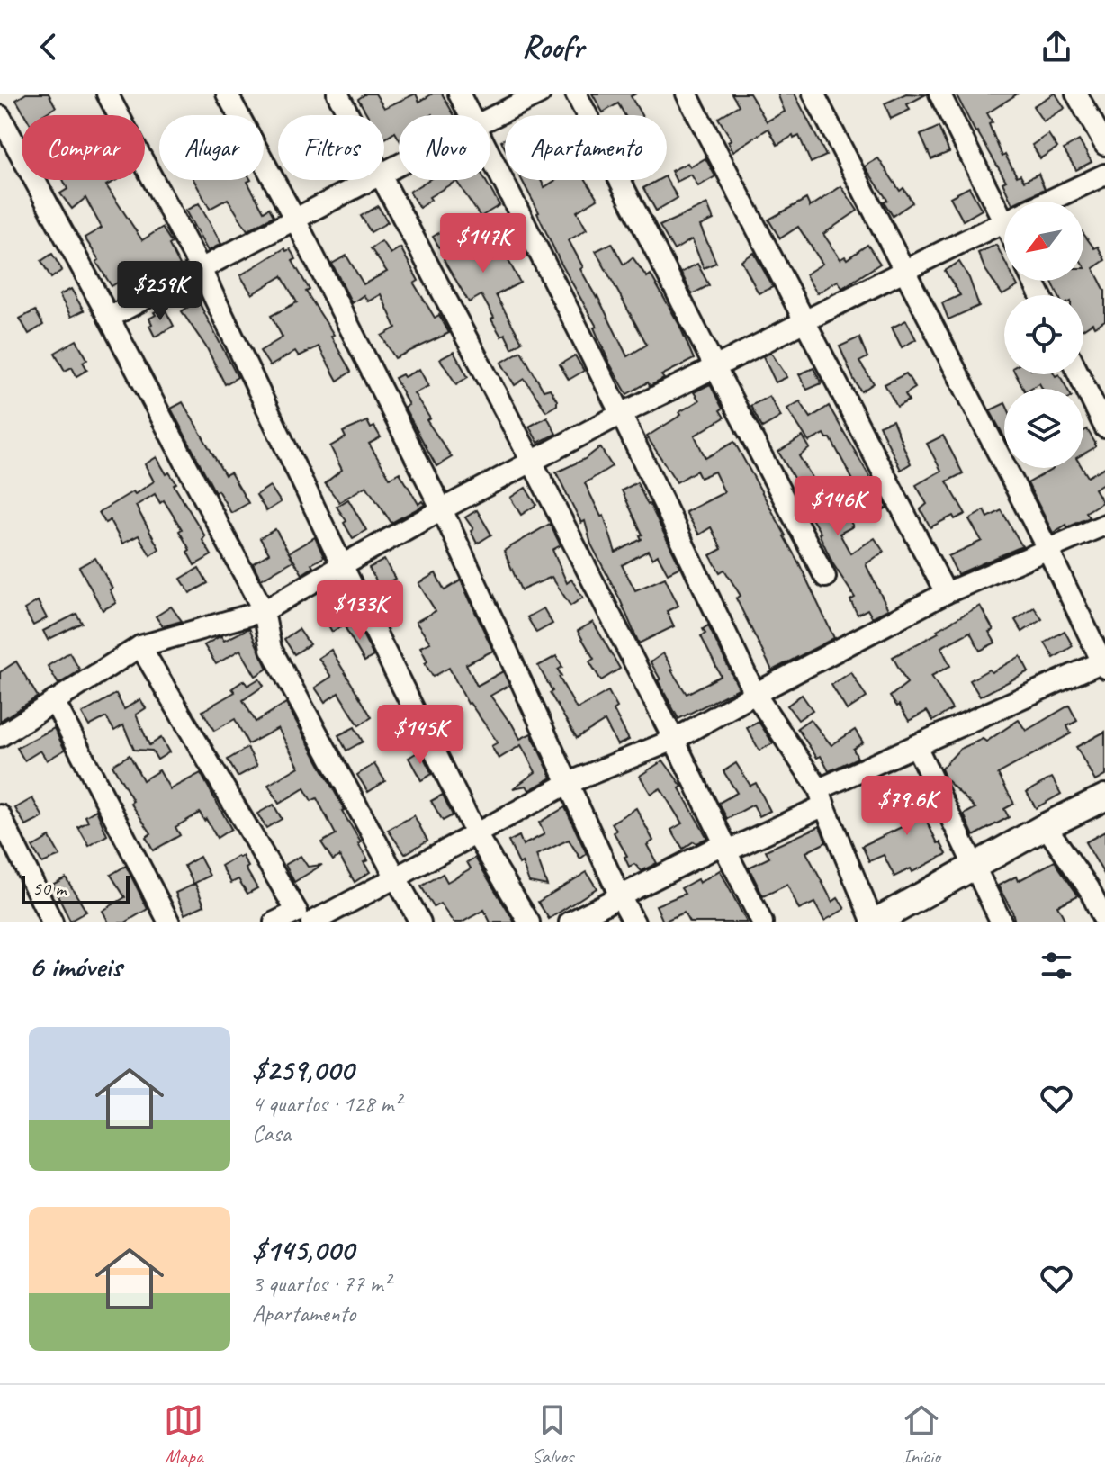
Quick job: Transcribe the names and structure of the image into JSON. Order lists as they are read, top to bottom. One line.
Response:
{"scale_bar":"50 m","north":"bottom left","page":{"header":"Roofr","chip":["Comprar","Alugar","Filtros","Novo","Apartamento"],"price":["$147K","$259K","$146K","$133K","$145K","$79.6K"],"scale":"50 m","heading":"6 imóveis","list":[{"name":"$259,000","note":"4 quartos · 128 m² · Casa"},{"name":"$145,000","note":"3 quartos · 77 m² · Apartamento"}],"tabs":["Mapa","Salvos","Início"]}}
